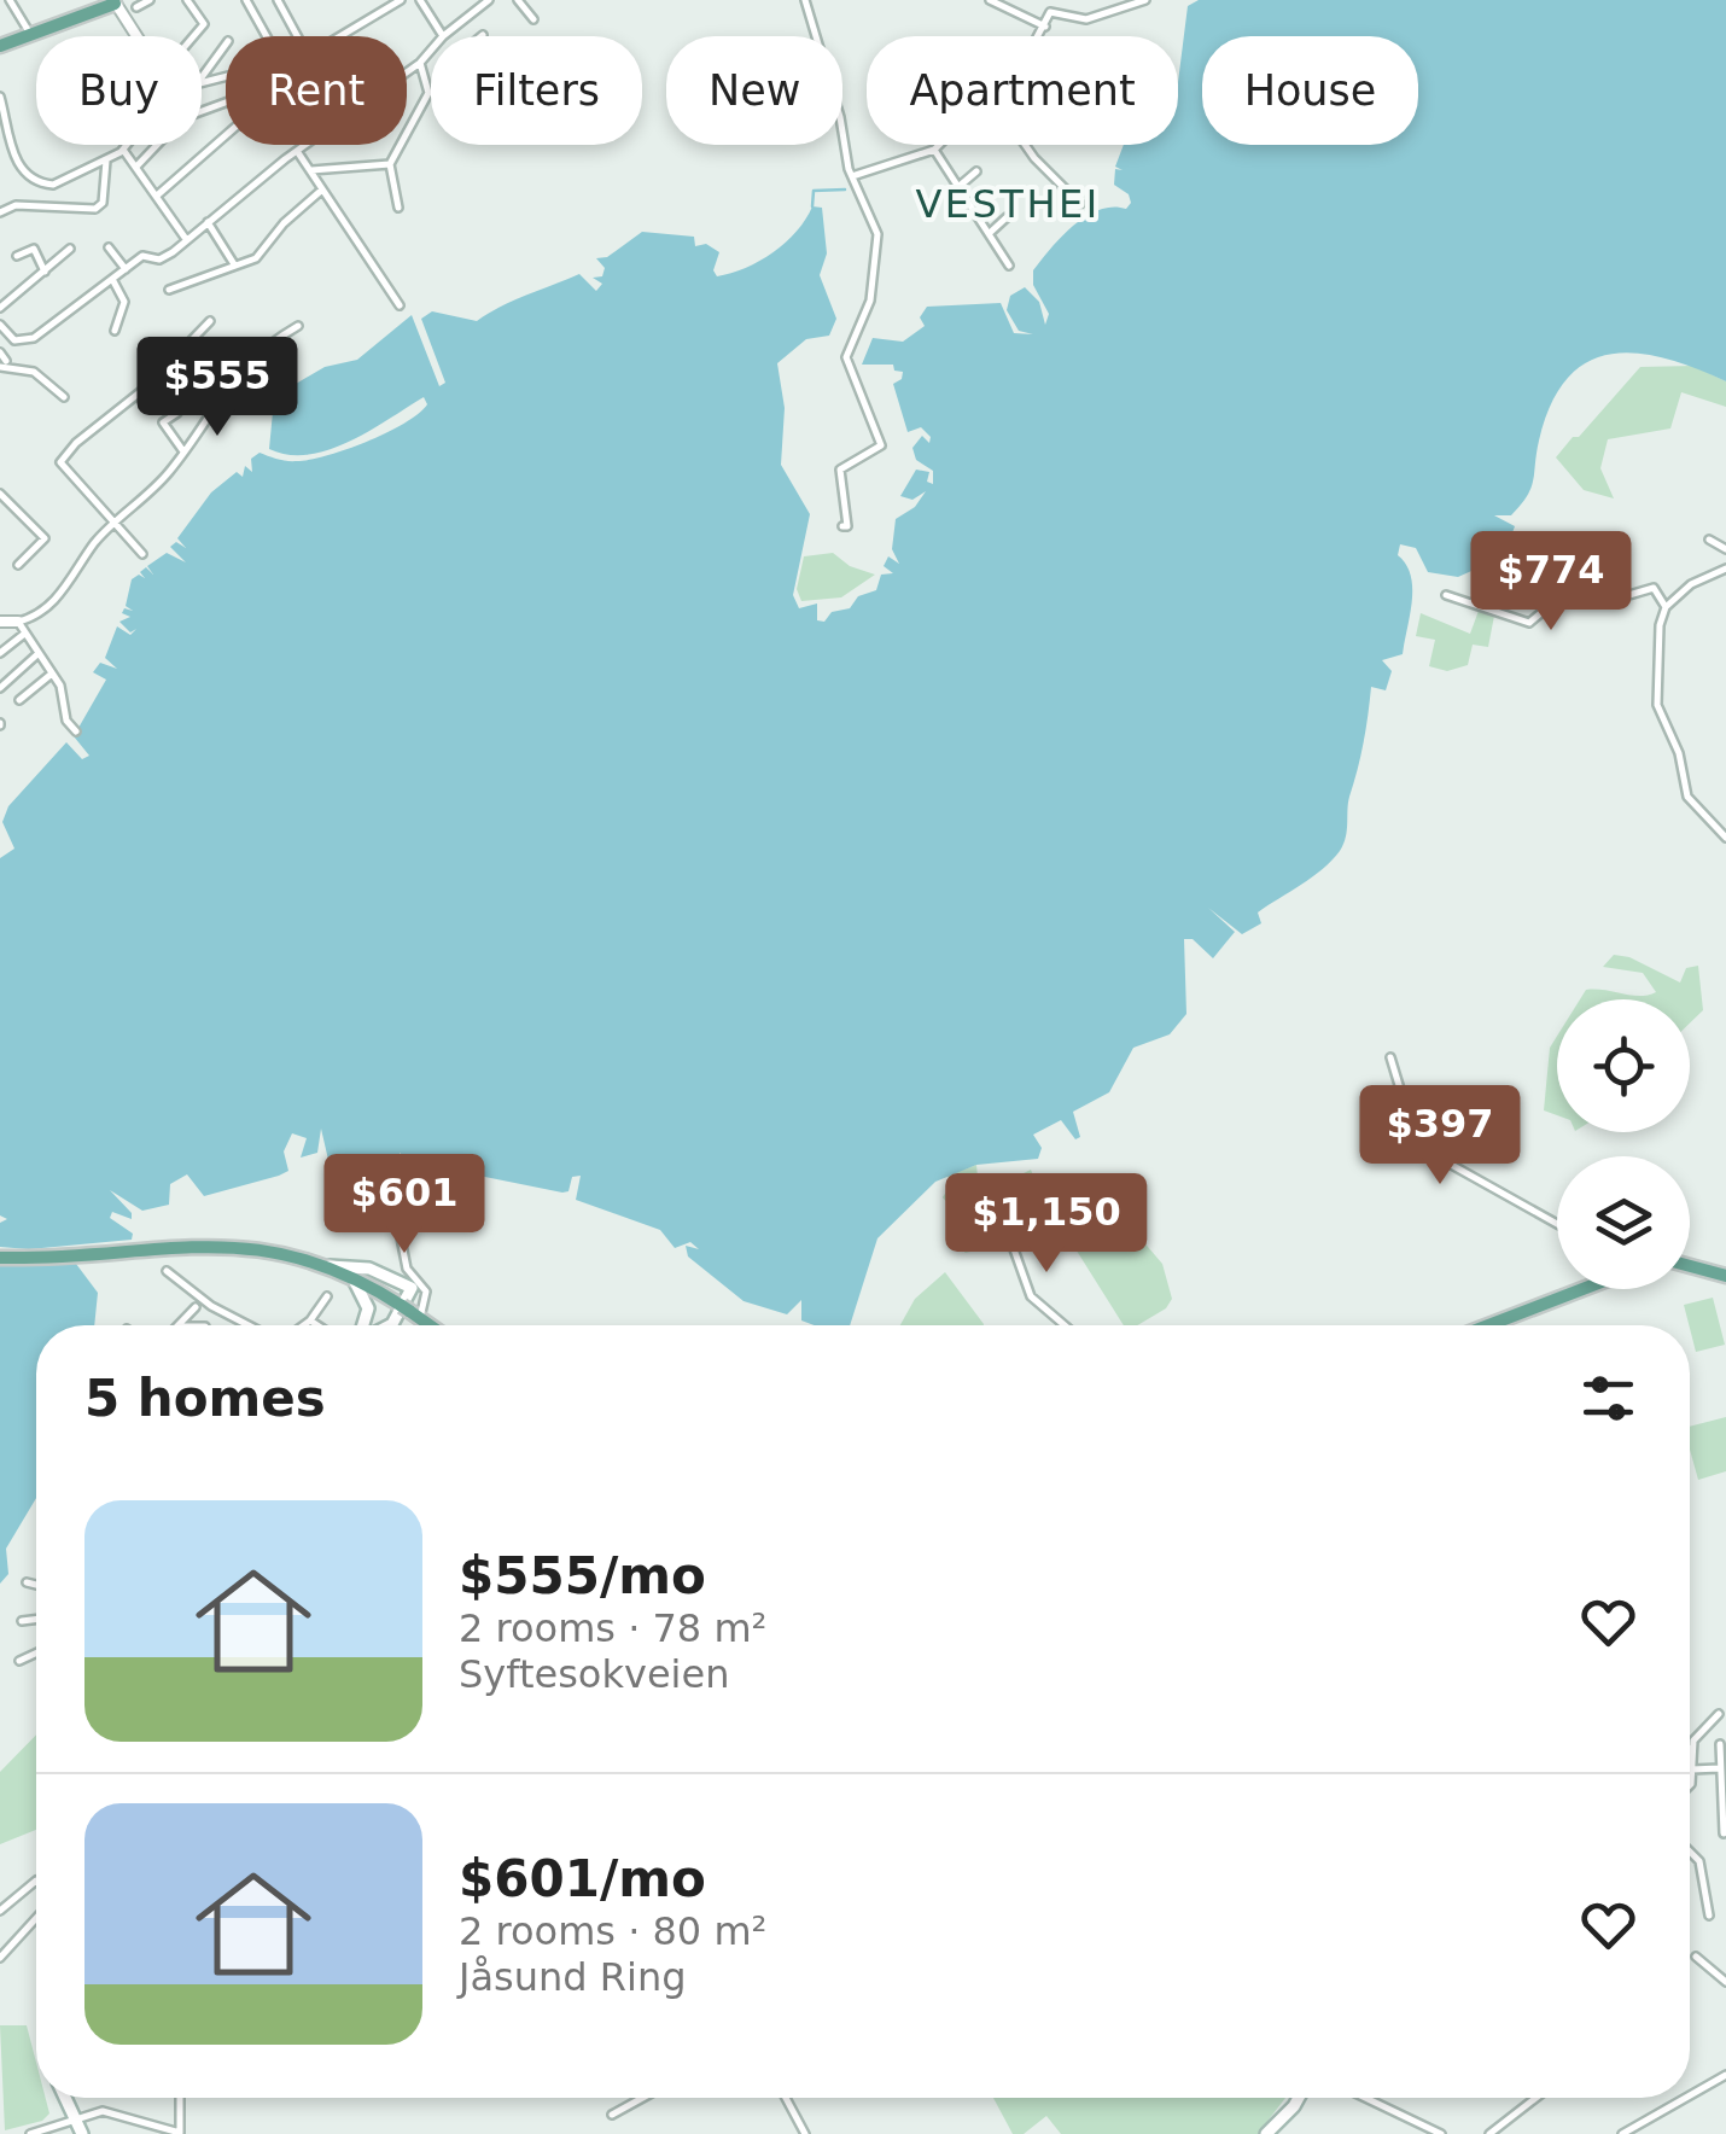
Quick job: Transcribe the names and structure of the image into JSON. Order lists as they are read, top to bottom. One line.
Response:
{"districts":["VESTHEI"],"page":{"chip":["Buy","Rent","Filters","New","Apartment","House"],"price":["$555","$774","$397","$601","$1,150"],"heading":"5 homes","list":[{"name":"$555/mo","note":"2 rooms · 78 m² · Syftesokveien"},{"name":"$601/mo","note":"2 rooms · 80 m² · Jåsund Ring"}]}}
